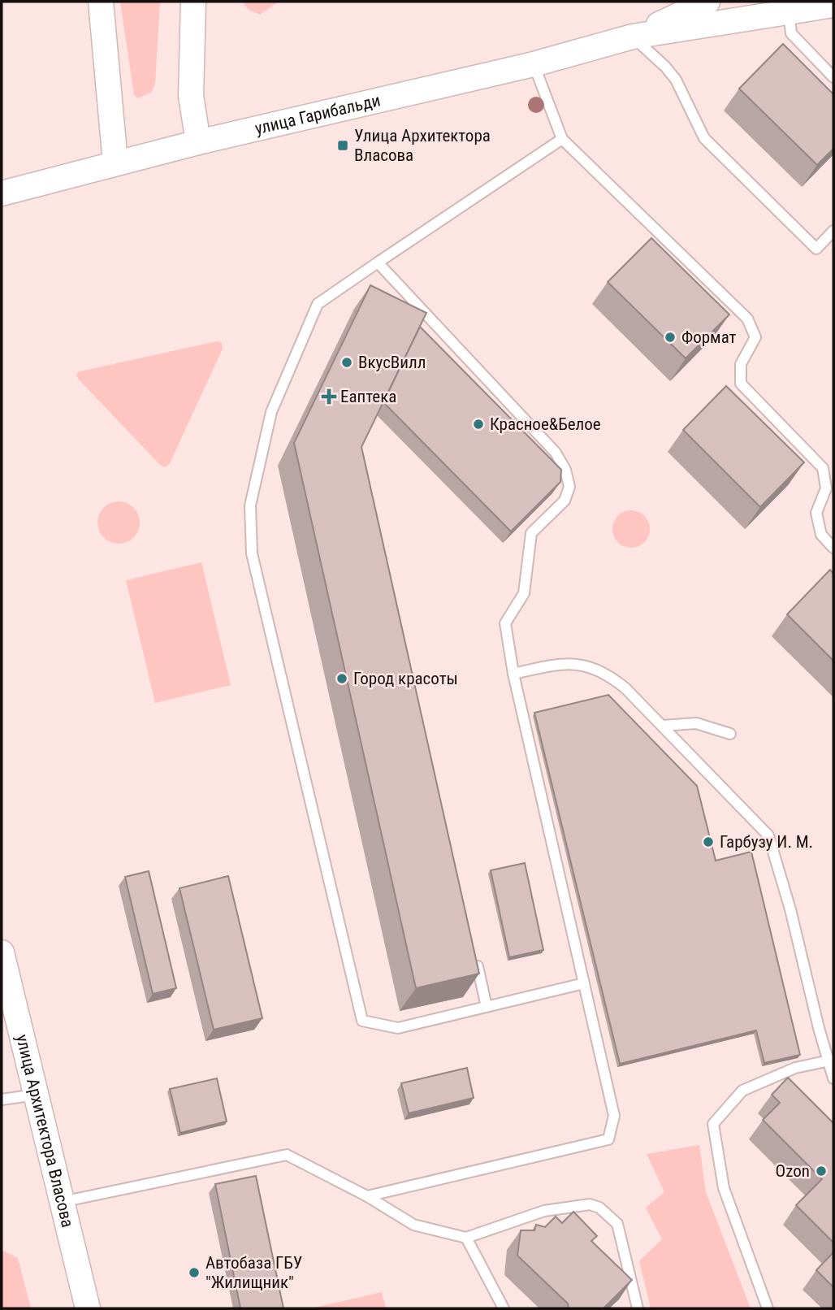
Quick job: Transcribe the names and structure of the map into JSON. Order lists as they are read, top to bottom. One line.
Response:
{"streets":{"street":["улица Гарибальди","улица Архитектора Власова"]},"places":{"transit":["Улица Архитектора Власова"],"other":["Формат","ВкусВилл","Красное&Белое","Город красоты","Гарбузу И. М.","Ozon","Автобаза ГБУ \"Жилищник\""],"health":["Еаптека"]}}
